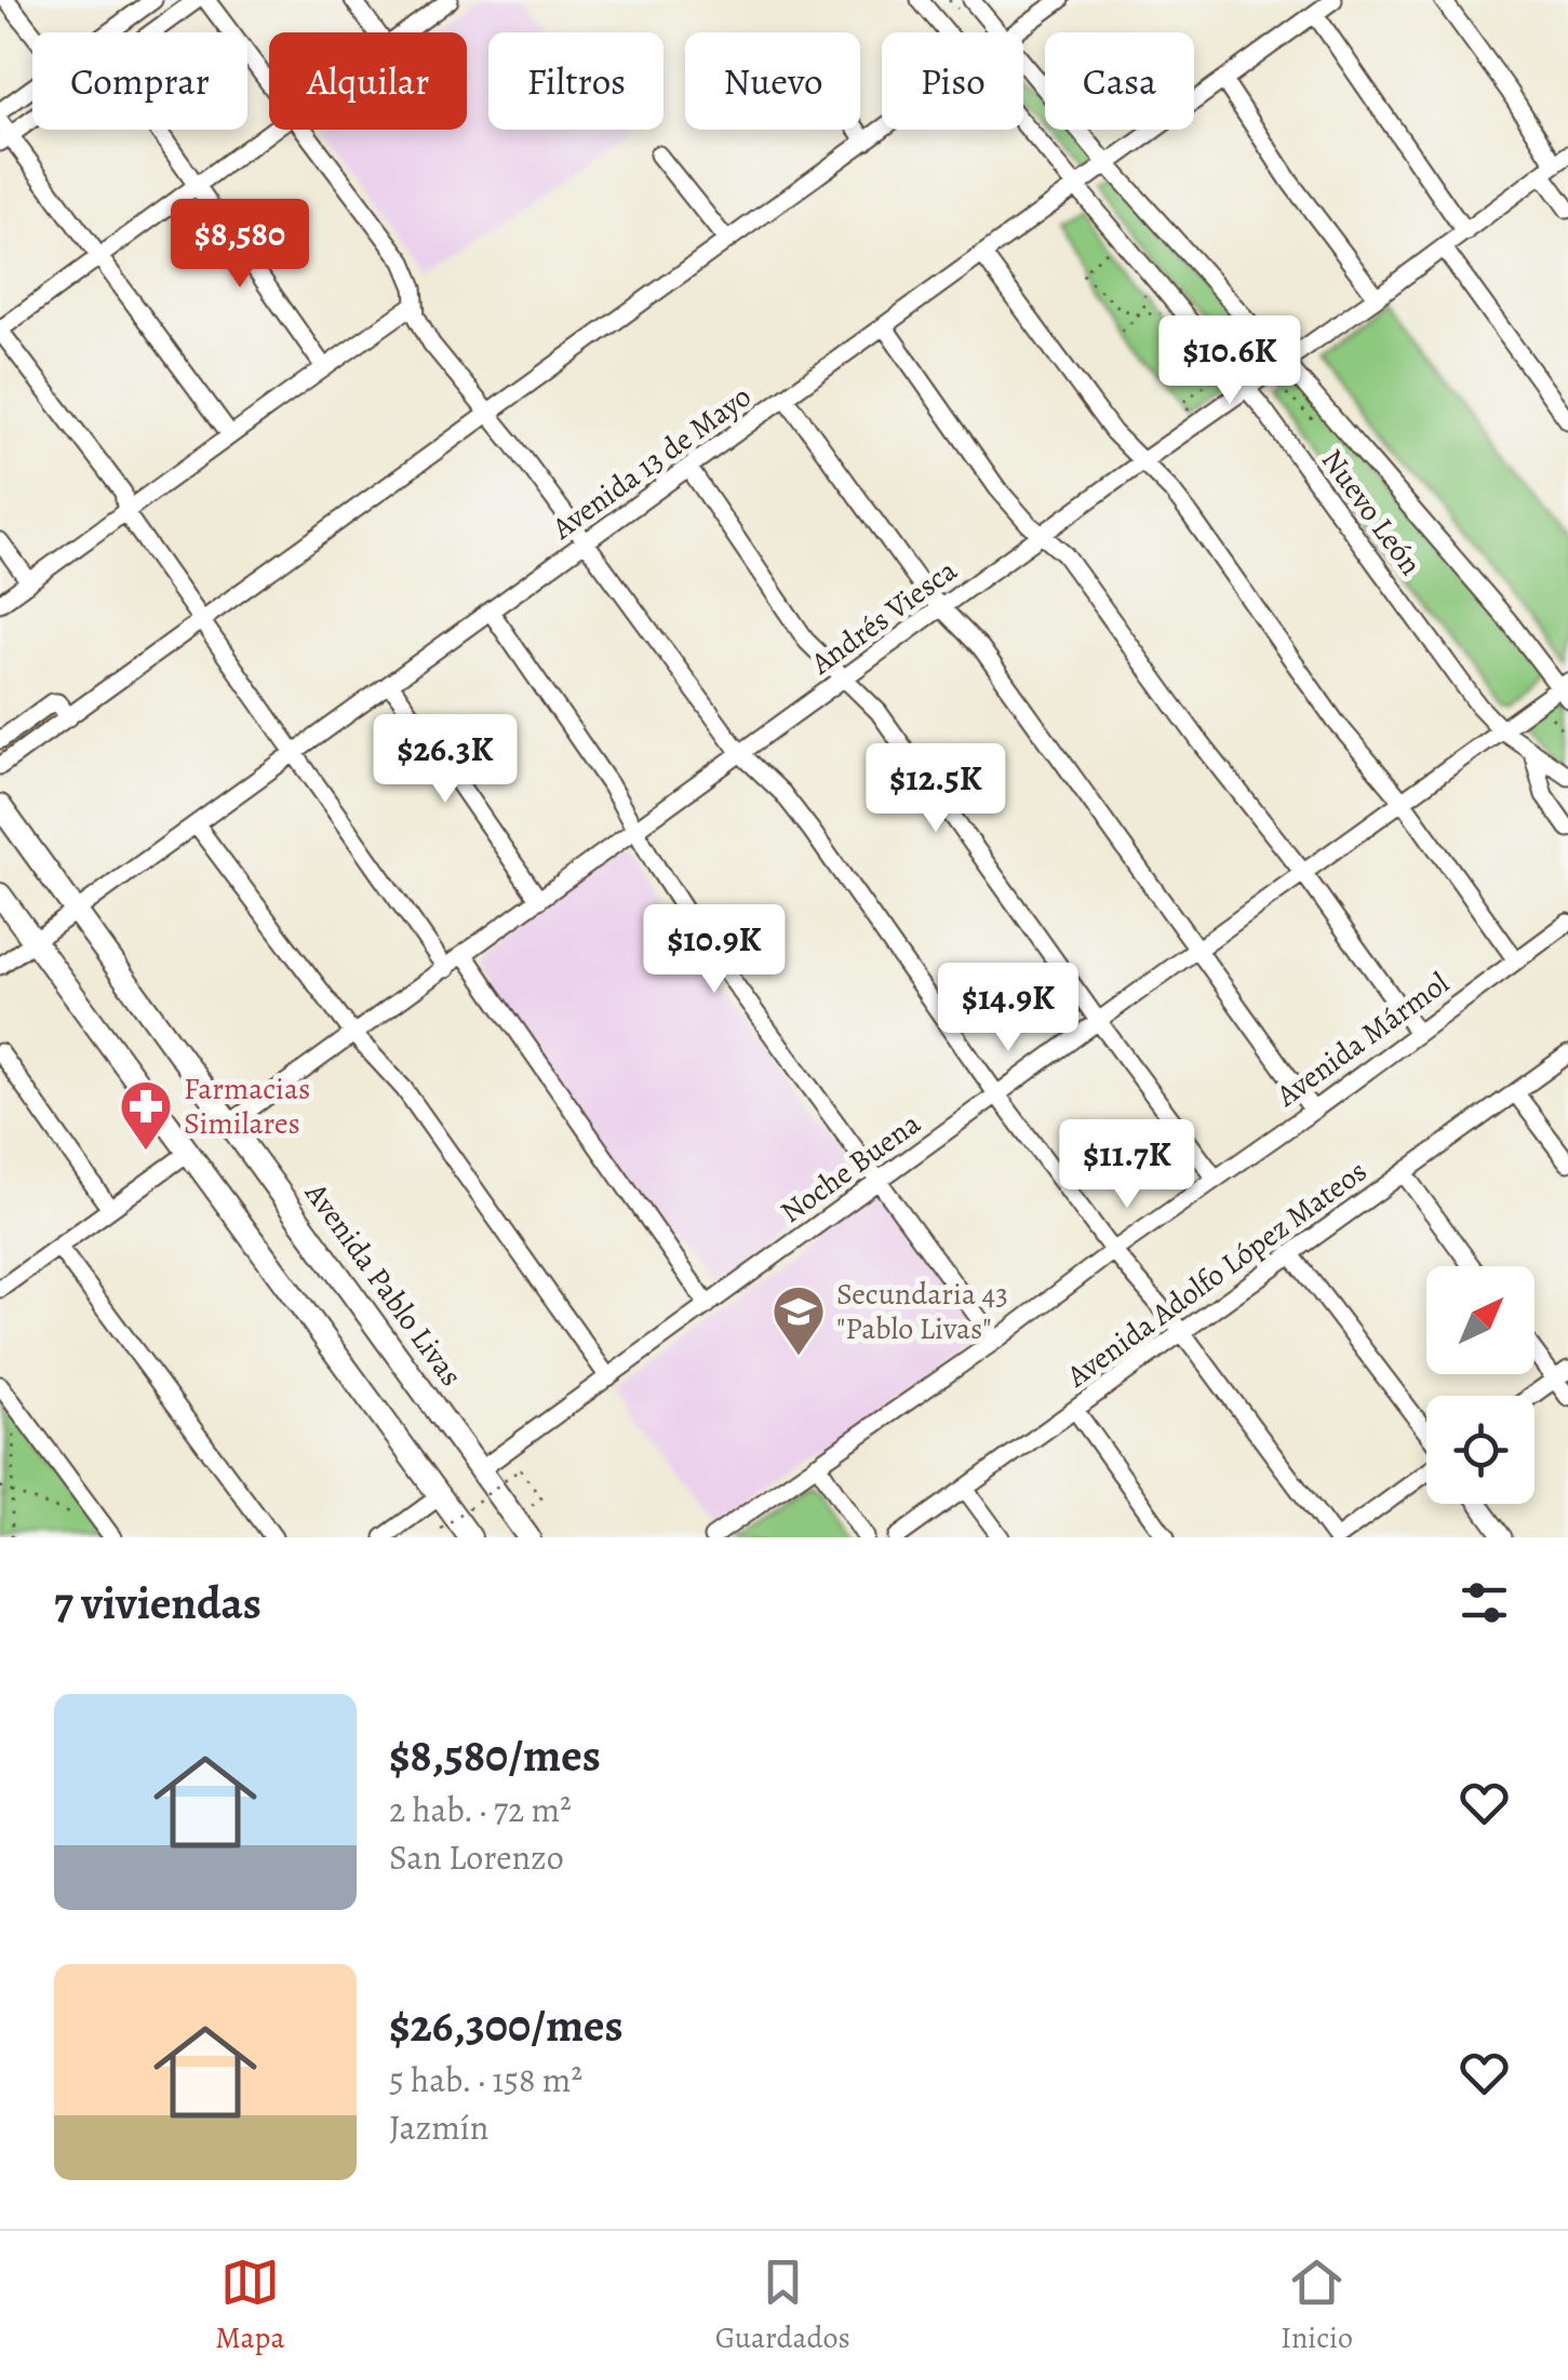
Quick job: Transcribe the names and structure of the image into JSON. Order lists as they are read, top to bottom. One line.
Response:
{"streets":{"main road":["Avenida Pablo Livas"],"street":["Avenida 13 de Mayo","Nuevo León","Andrés Viesca","Avenida Mármol","Noche Buena","Avenida Adolfo López Mateos"]},"crossings":[["Avenida 13 de Mayo","Nuevo León"],["Avenida 13 de Mayo","Avenida Pablo Livas"],["Nuevo León","Andrés Viesca"],["Nuevo León","Noche Buena"],["Andrés Viesca","Avenida Pablo Livas"],["Noche Buena","Avenida Pablo Livas"]],"places":{"pharmacy":["Farmacias Similares"],"school or university":["Secundaria 43 \"Pablo Livas\""]},"north":"top right","page":{"chip":["Comprar","Alquilar","Filtros","Nuevo","Piso","Casa"],"price":["$8,580","$10.6K","$26.3K","$12.5K","$10.9K","$14.9K","$11.7K"],"heading":"7 viviendas","list":[{"name":"$8,580/mes","note":"2 hab. · 72 m² · San Lorenzo"},{"name":"$26,300/mes","note":"5 hab. · 158 m² · Jazmín"}],"tabs":["Mapa","Guardados","Inicio"]}}
